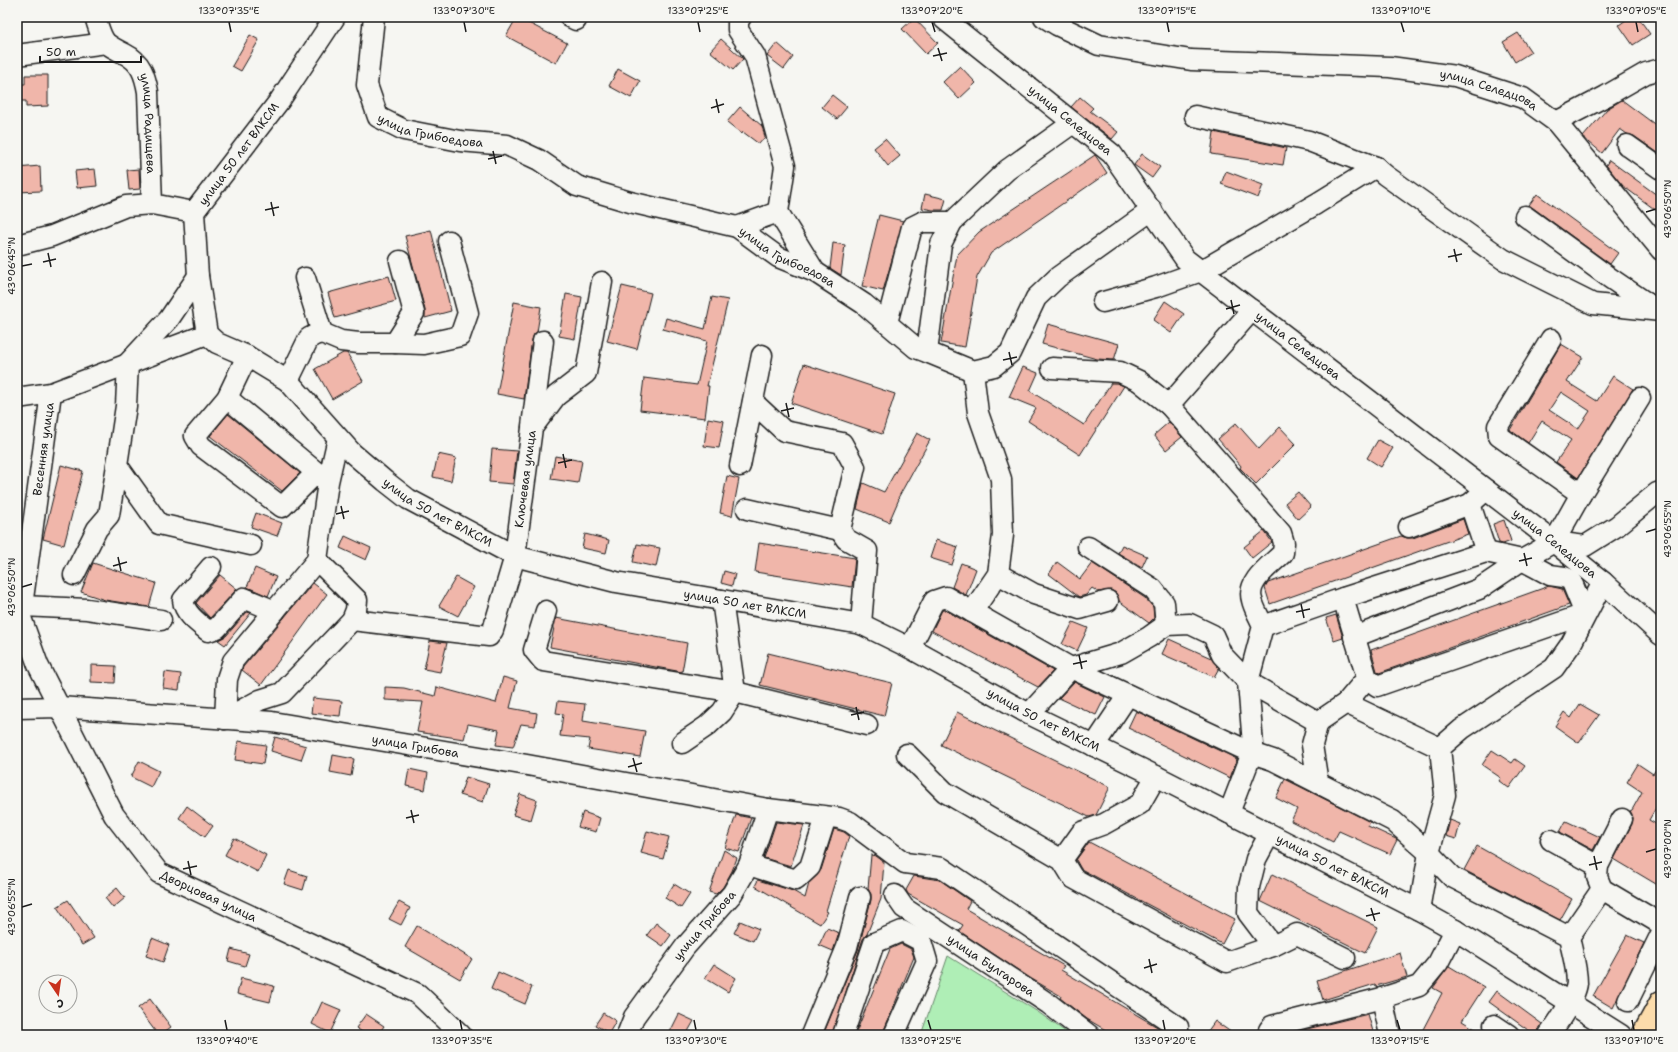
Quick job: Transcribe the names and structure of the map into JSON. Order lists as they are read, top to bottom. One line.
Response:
{"streets":{"street":["улица Селедцова","улица Радищева","улица Грибоедова","улица 50 лет ВЛКСМ","Весенняя улица","Ключевая улица","улица Грибова","Дворцовая улица","улица Булгарова"]},"crossings":[["улица 50 лет ВЛКСМ","Весенняя улица"],["улица 50 лет ВЛКСМ","Ключевая улица"],["Весенняя улица","Дворцовая улица"],["улица Грибова","Дворцовая улица"]],"scale_bar":"50 m","north":"bottom","coordinates":["133°07'35\"E","133°07'30\"E","133°07'25\"E","133°07'20\"E","133°07'15\"E","133°07'10\"E","133°07'05\"E","43°06'50\"N","43°06'45\"N","43°06'55\"N","43°07'00\"N","133°07'40\"E"]}
